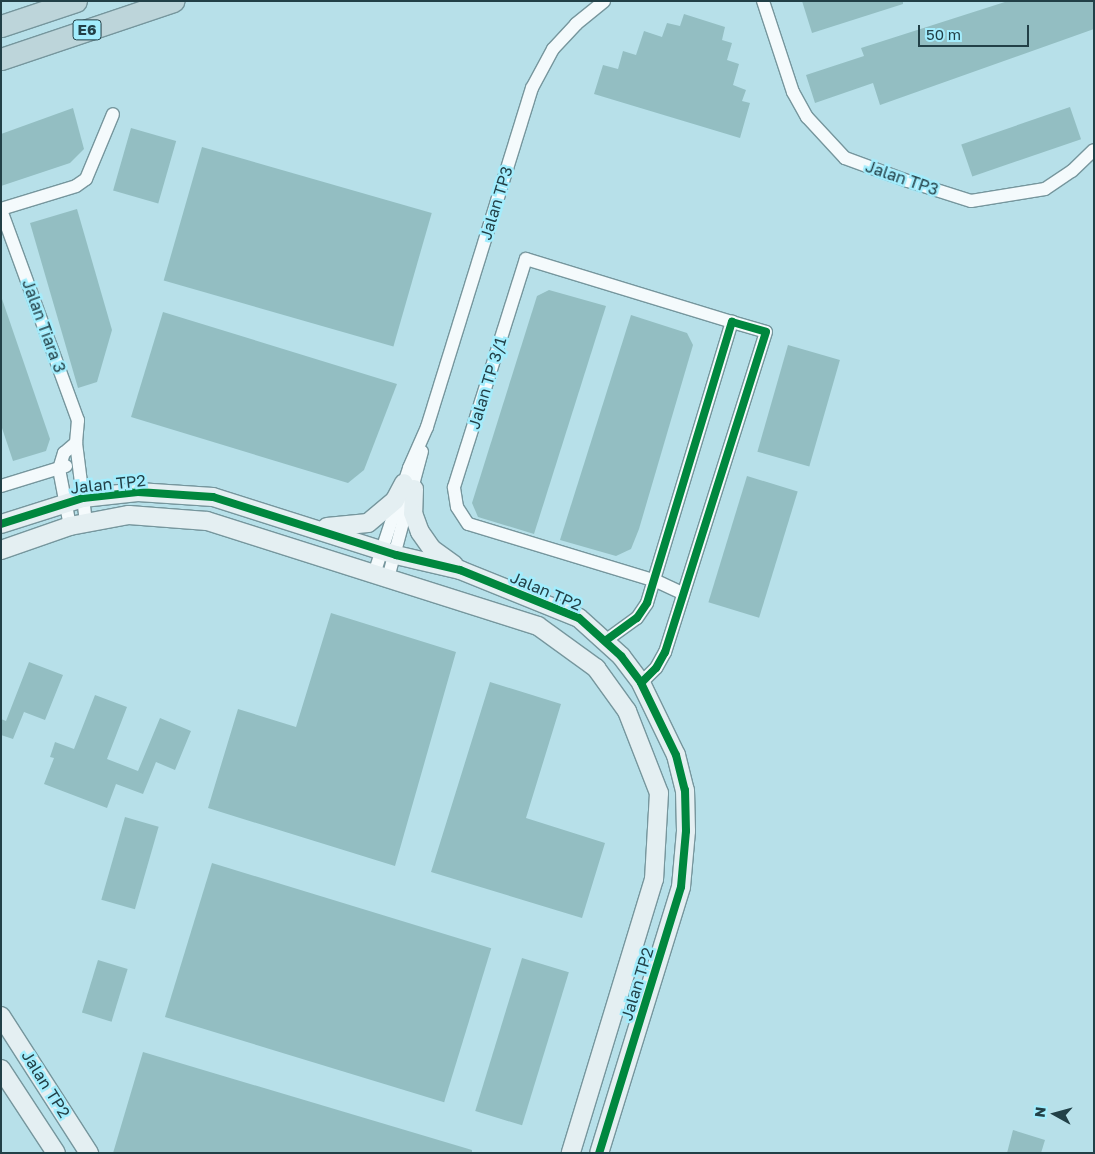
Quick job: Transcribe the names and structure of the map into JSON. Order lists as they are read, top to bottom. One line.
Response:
{"streets":{"highway":["E6"],"street":["Jalan TP3","Jalan Tiara 3","Jalan TP 3/1","Jalan TP2"]},"crossings":[["Jalan TP3","Jalan TP2"],["Jalan Tiara 3","Jalan TP2"]],"scale_bar":"50 m","north":"left"}
